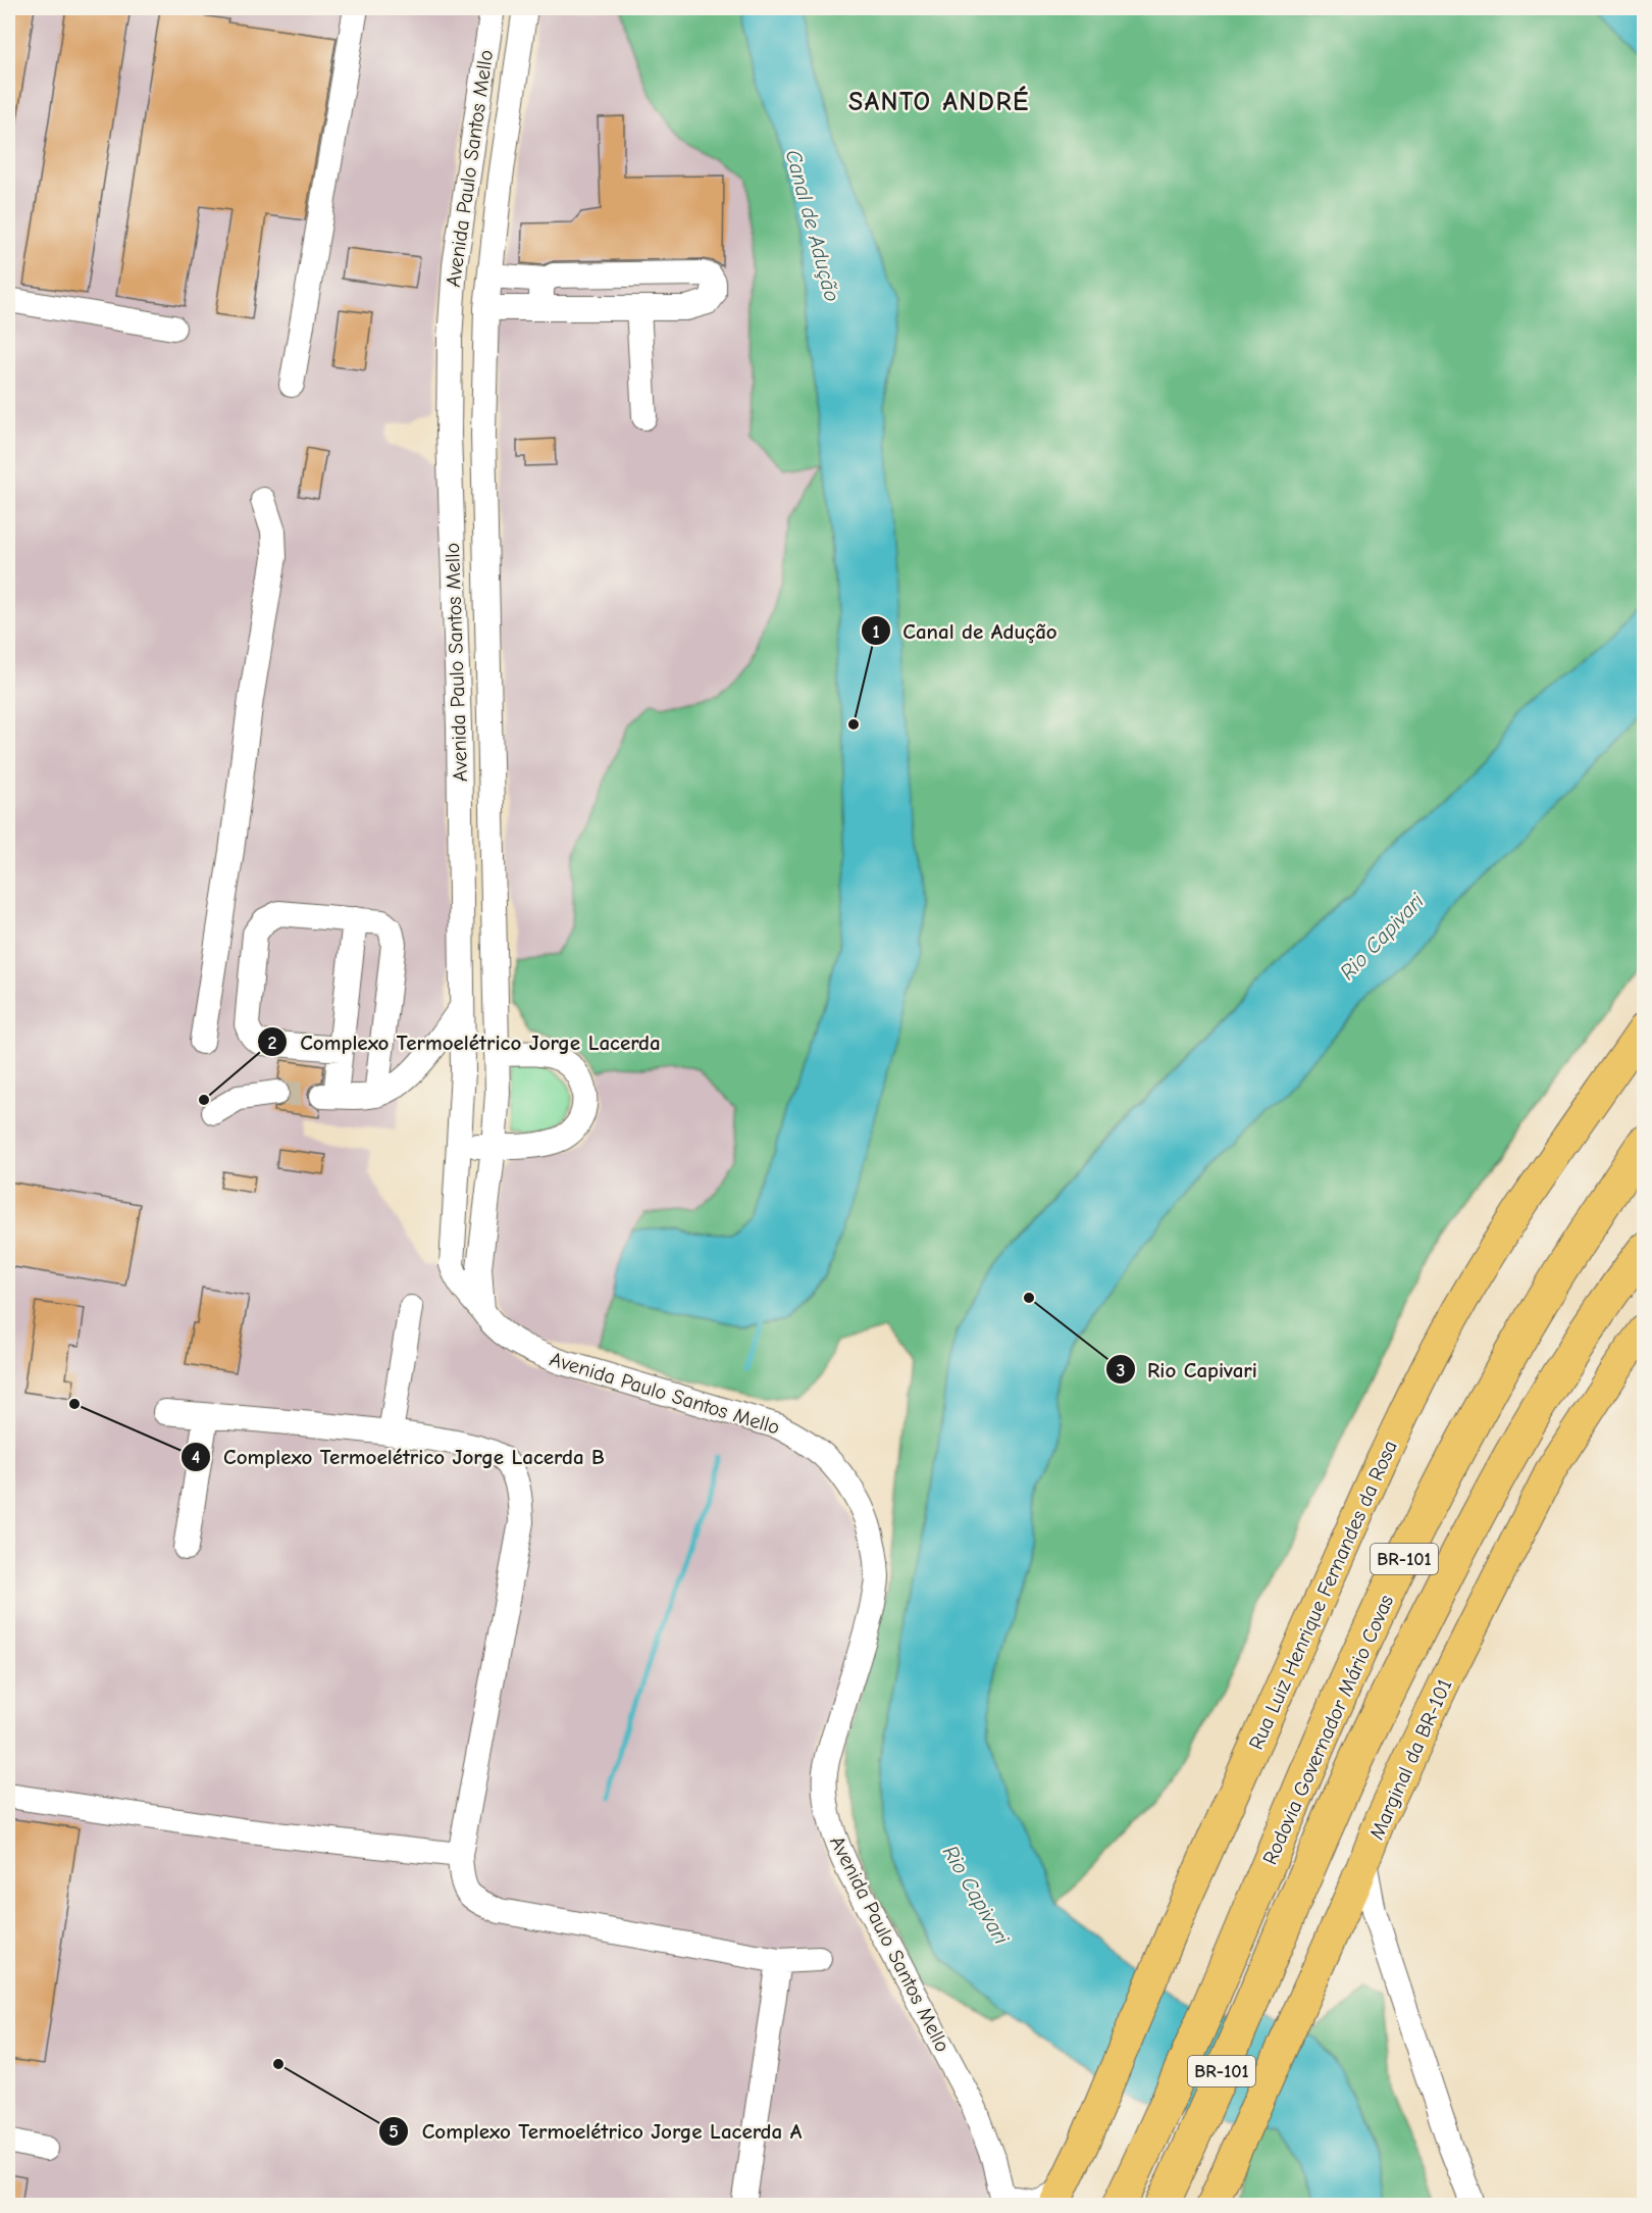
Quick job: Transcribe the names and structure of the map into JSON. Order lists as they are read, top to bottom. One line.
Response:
{"streets":{"highway":["BR-101","Rodovia Governador Mário Covas"],"main road":["Rua Luiz Henrique Fernandes da Rosa","Marginal da BR-101"],"street":["Avenida Paulo Santos Mello"]},"districts":["SANTO ANDRÉ"],"water":["Canal de Adução","Rio Capivari"],"places":["Canal de Adução","Complexo Termoelétrico Jorge Lacerda","Rio Capivari","Complexo Termoelétrico Jorge Lacerda B","Complexo Termoelétrico Jorge Lacerda A"]}
